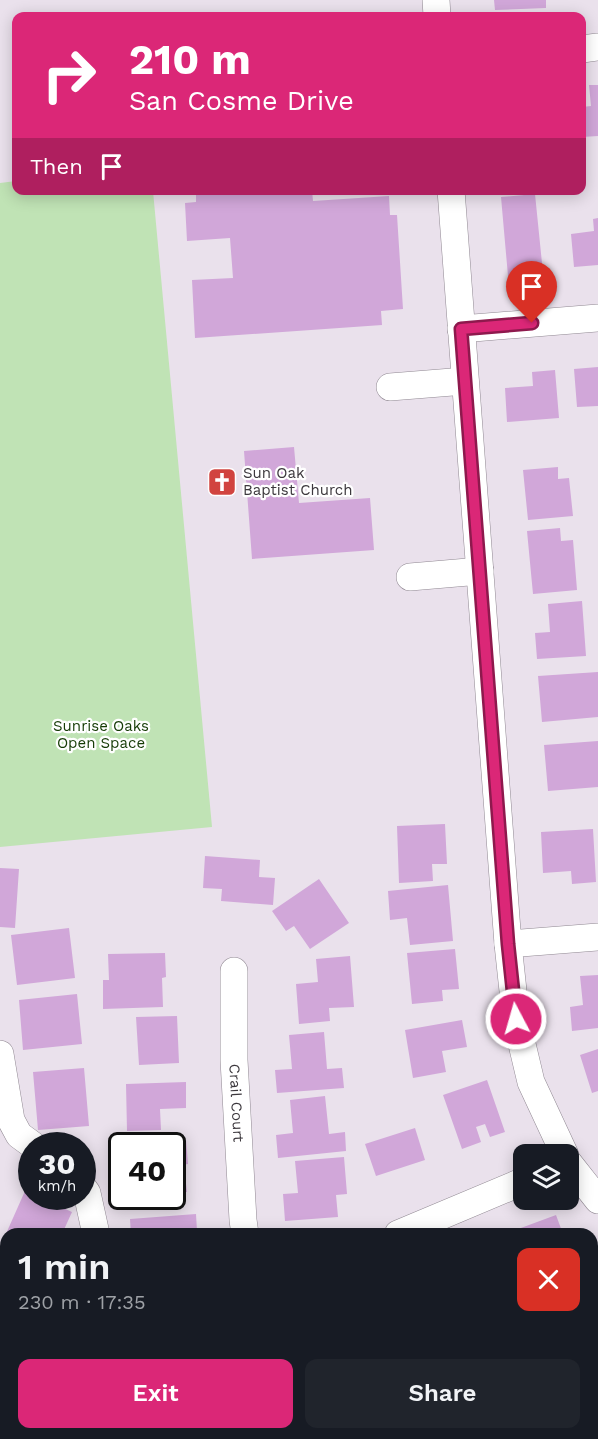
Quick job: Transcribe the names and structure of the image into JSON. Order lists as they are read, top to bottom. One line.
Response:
{"streets":{"street":["Crail Court"]},"parks":["Sunrise Oaks Open Space"],"places":{"church":["Sun Oak Baptist Church"]},"page":{"turn":["210 m","San Cosme Drive"],"then":"Then","speed":"30 km/h","limit":"40","heading":["1 min","230 m · 17:35"],"buttons":["Exit","Share"]}}
